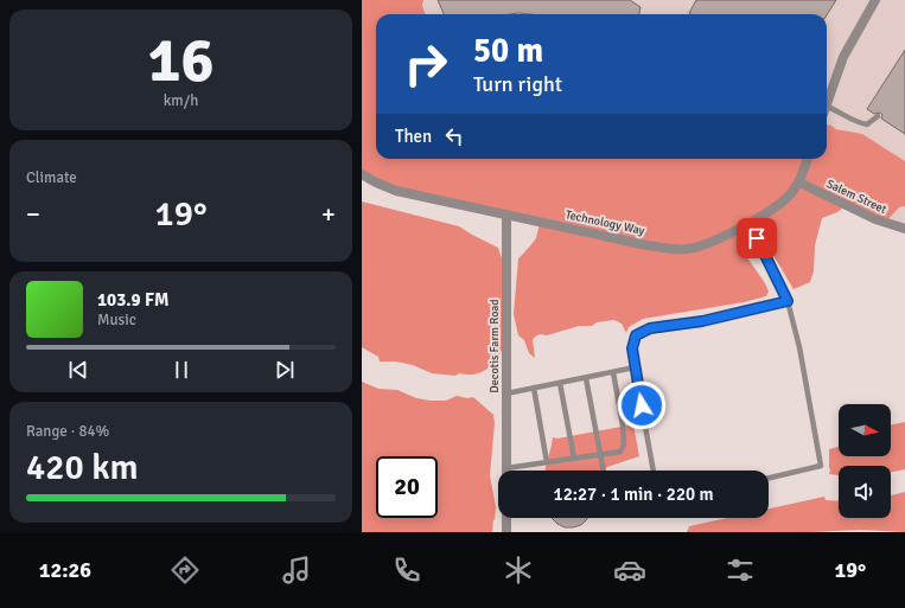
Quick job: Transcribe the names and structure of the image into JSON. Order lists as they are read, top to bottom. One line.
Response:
{"streets":{"street":["Salem Street","Technology Way","Decotis Farm Road"]},"crossings":[["Salem Street","Technology Way"],["Technology Way","Decotis Farm Road"]],"north":"right","page":{"tile":[["16","km/h"],"Climate",["Range · 84%","420 km"]],"turn":["50 m","Turn right"],"then":"Then","heat":["−","19°","+"],"song":["103.9 FM","Music"],"limit":"20","trip":"12:27 · 1 min · 220 m","tabs":["12:26","19°"]}}
